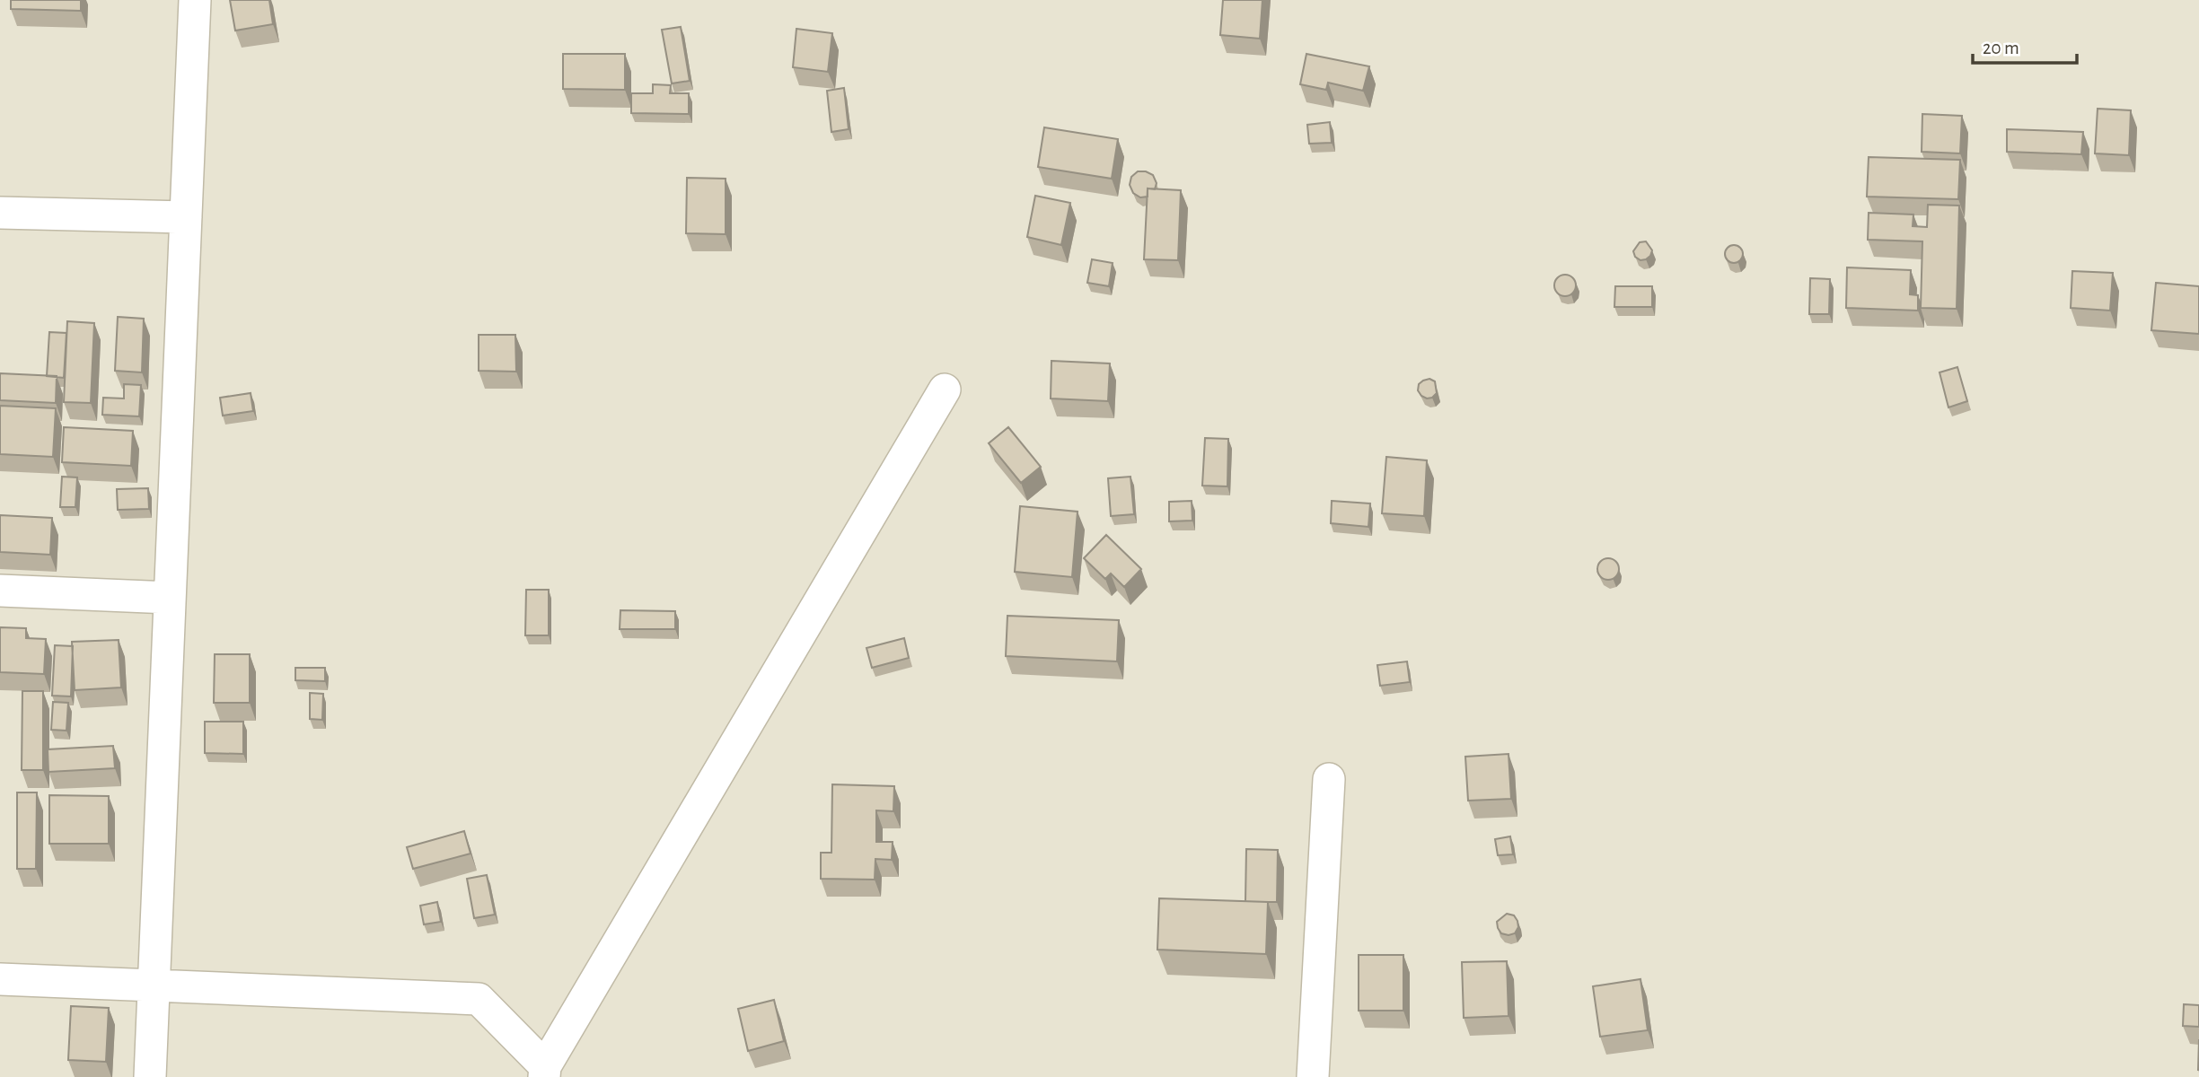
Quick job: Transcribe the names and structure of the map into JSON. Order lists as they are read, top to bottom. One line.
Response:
{"scale_bar":"20 m"}
